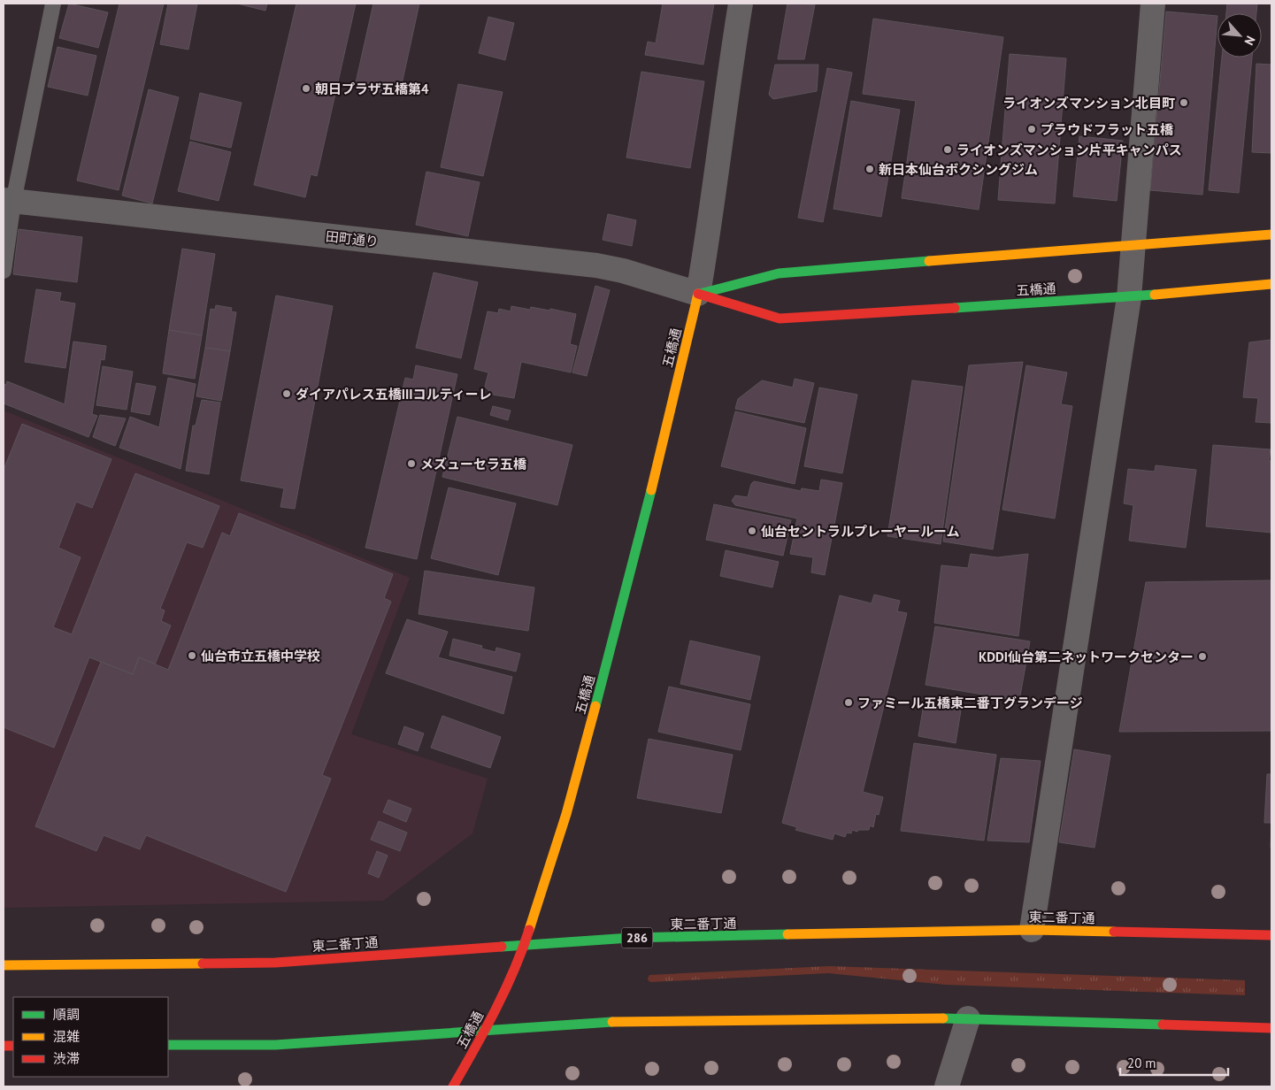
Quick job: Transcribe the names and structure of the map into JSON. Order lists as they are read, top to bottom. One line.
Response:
{"streets":{"main road":["五橋通","東二番丁通","286"],"street":["田町通り"]},"crossings":[["田町通り","五橋通"],["五橋通","東二番丁通"]],"places":["朝日プラザ五橋第4","ライオンズマンション北目町","プラウドフラット五橋","ライオンズマンション片平キャンパス","新日本仙台ボクシングジム","ダイアパレス五橋IIIコルティーレ","メズューセラ五橋","仙台セントラルプレーヤールーム","仙台市立五橋中学校","KDDI仙台第二ネットワークセンター","ファミール五橋東二番丁グランデージ"],"legend":["順調","混雑","渋滞"],"scale_bar":"20 m","north":"bottom right"}
